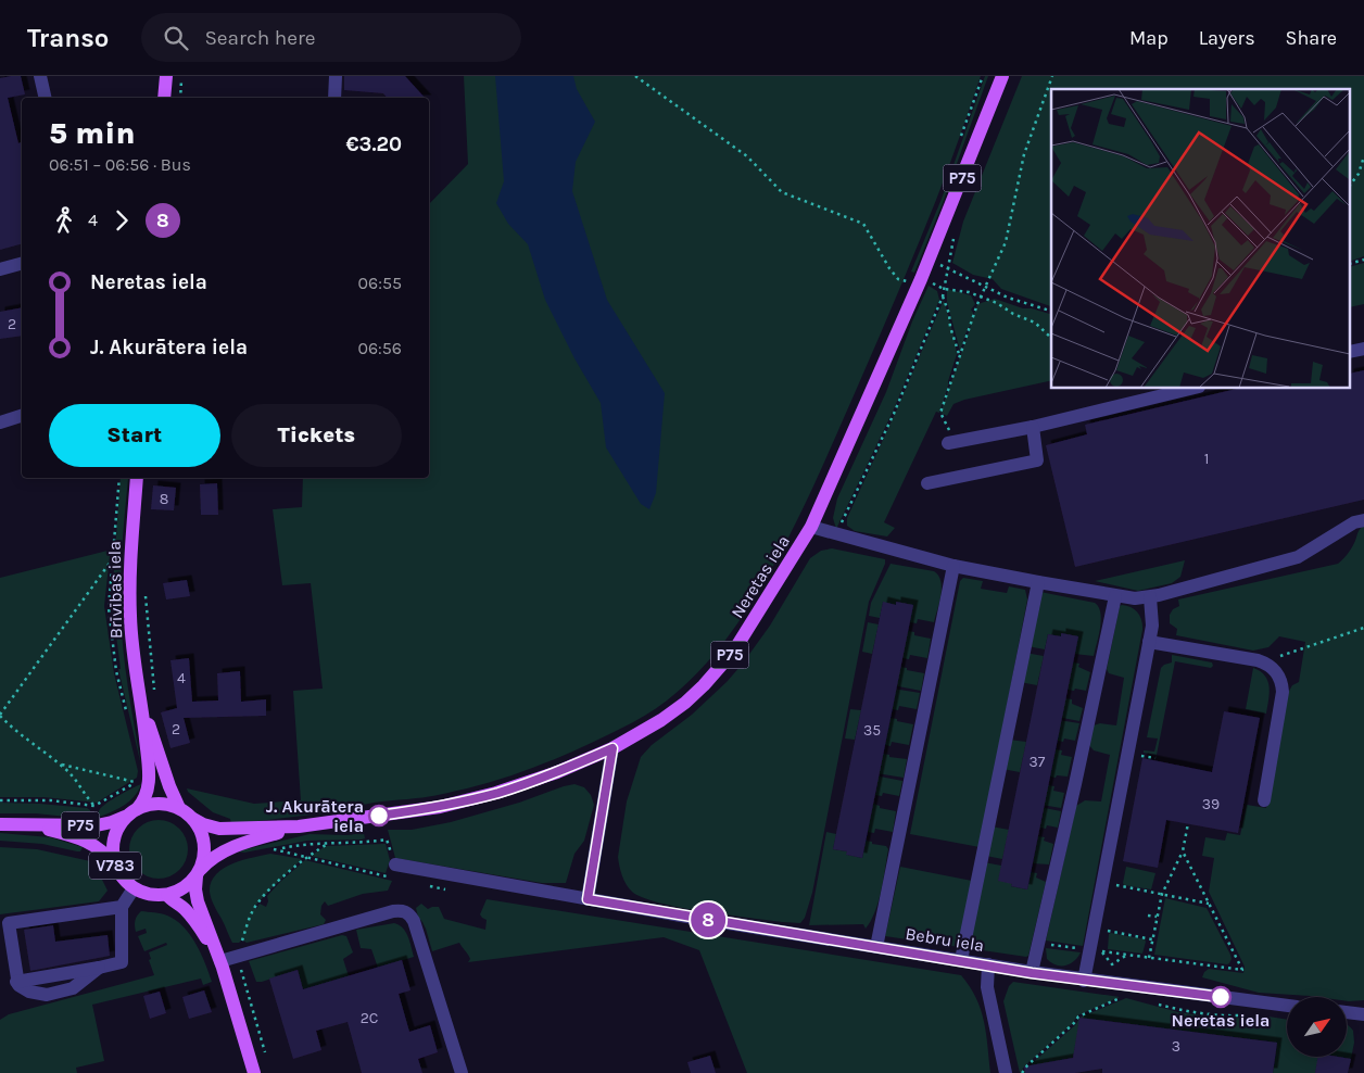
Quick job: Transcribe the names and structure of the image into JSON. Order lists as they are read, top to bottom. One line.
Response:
{"streets":{"main road":["P75","Neretas iela","Brīvības iela","V783"],"street":["Bebru iela"]},"crossings":[["P75","Neretas iela"],["P75","V783"]],"places":["J. Akurātera iela","Neretas iela"],"lines":["bus line 8"],"house_numbers":["2","1","8","4","2","35","37","39","2C","3"],"north":"top right","page":{"header":"Transo","search":"Search here","nav":["Map","Layers","Share"],"on_map":"8","heading":["5 min","06:51 – 06:56 · Bus","€3.20"],"legs":["4","8"],"list":[{"name":"Neretas iela","value":"06:55"},{"name":"J. Akurātera iela","value":"06:56"}],"buttons":["Start","Tickets"]}}
